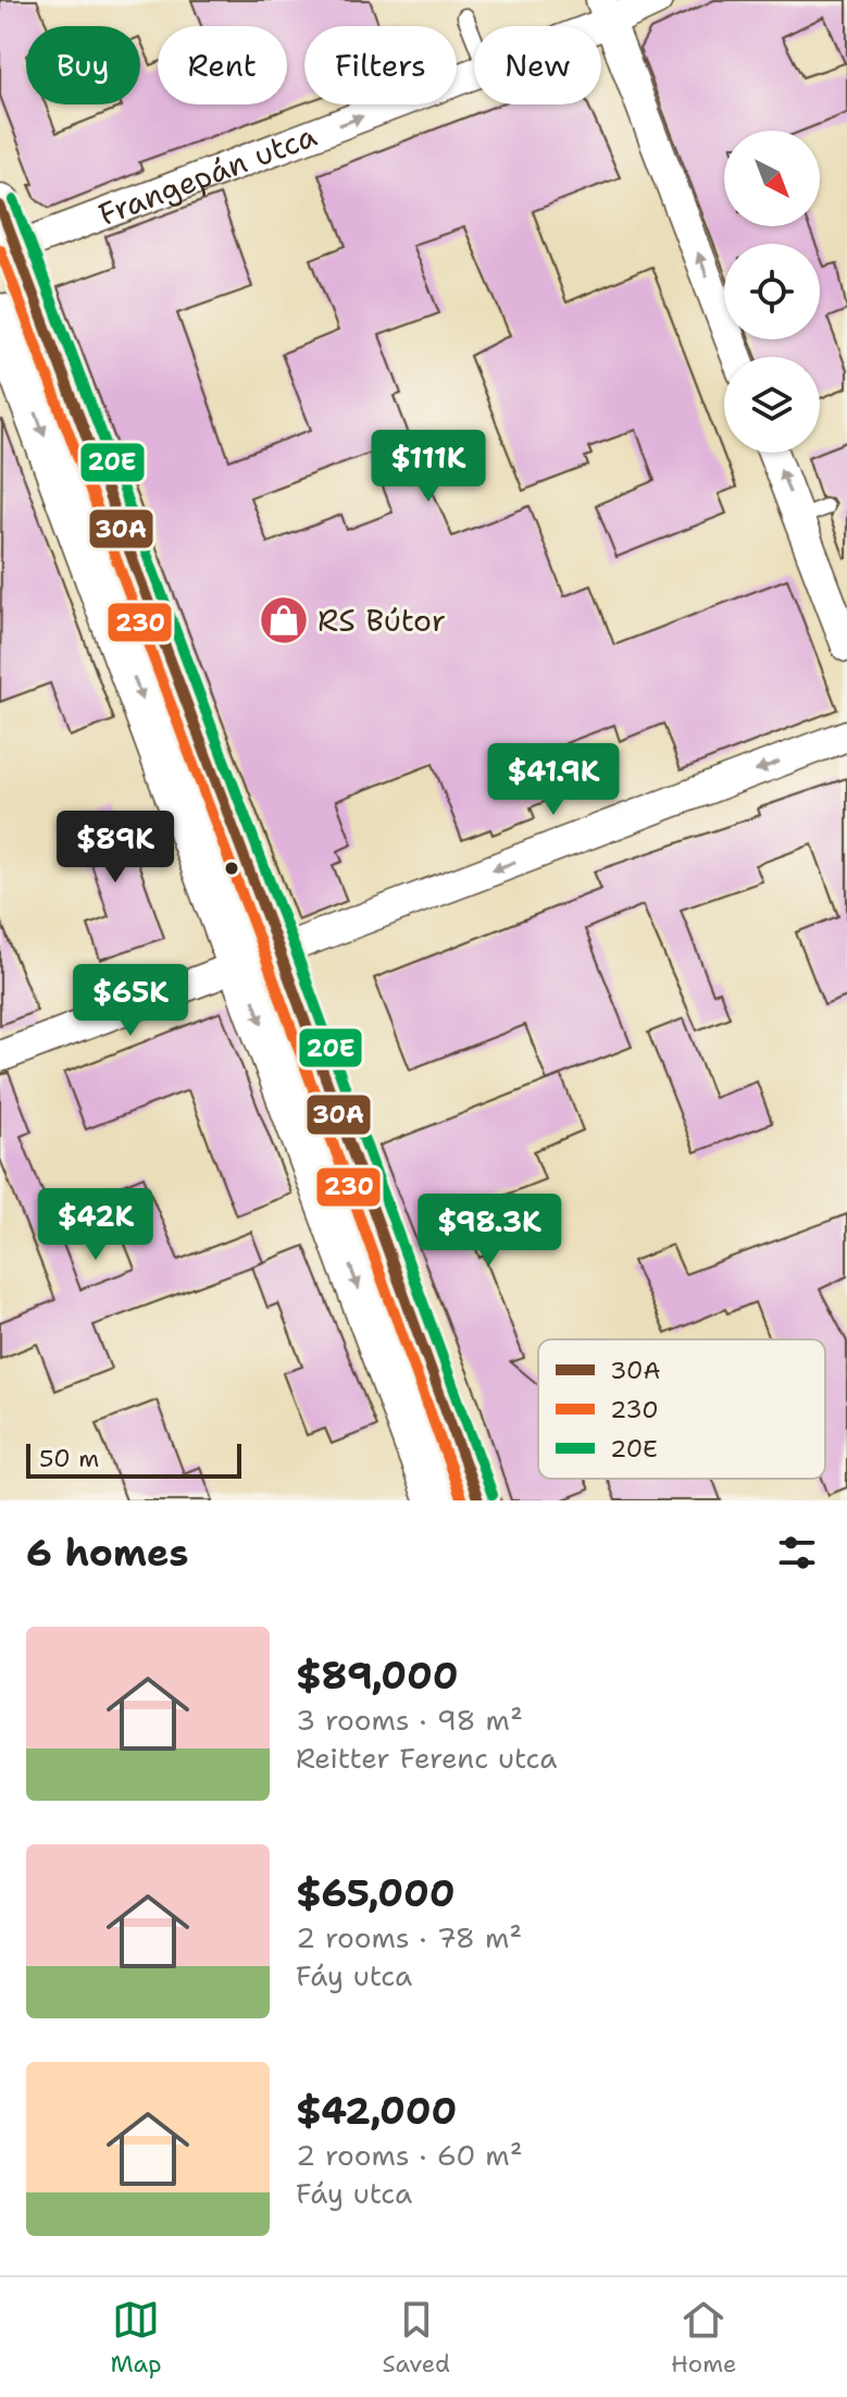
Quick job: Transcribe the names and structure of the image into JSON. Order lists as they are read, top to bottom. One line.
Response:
{"streets":{"street":["Frangepán utca"]},"one_way":["Frangepán utca"],"places":{"shop":["RS Bútor"]},"lines":["transit line 20E","transit line 30A","transit line 230"],"legend":["30A","230","20E"],"scale_bar":"50 m","north":"bottom right","page":{"chip":["Buy","Rent","Filters","New"],"price":["$111K","$41.9K","$89K","$65K","$42K","$98.3K"],"scale":"50 m","heading":"6 homes","list":[{"name":"$89,000","note":"3 rooms · 98 m² · Reitter Ferenc utca"},{"name":"$65,000","note":"2 rooms · 78 m² · Fáy utca"},{"name":"$42,000","note":"2 rooms · 60 m² · Fáy utca"}],"tabs":["Map","Saved","Home"]}}
